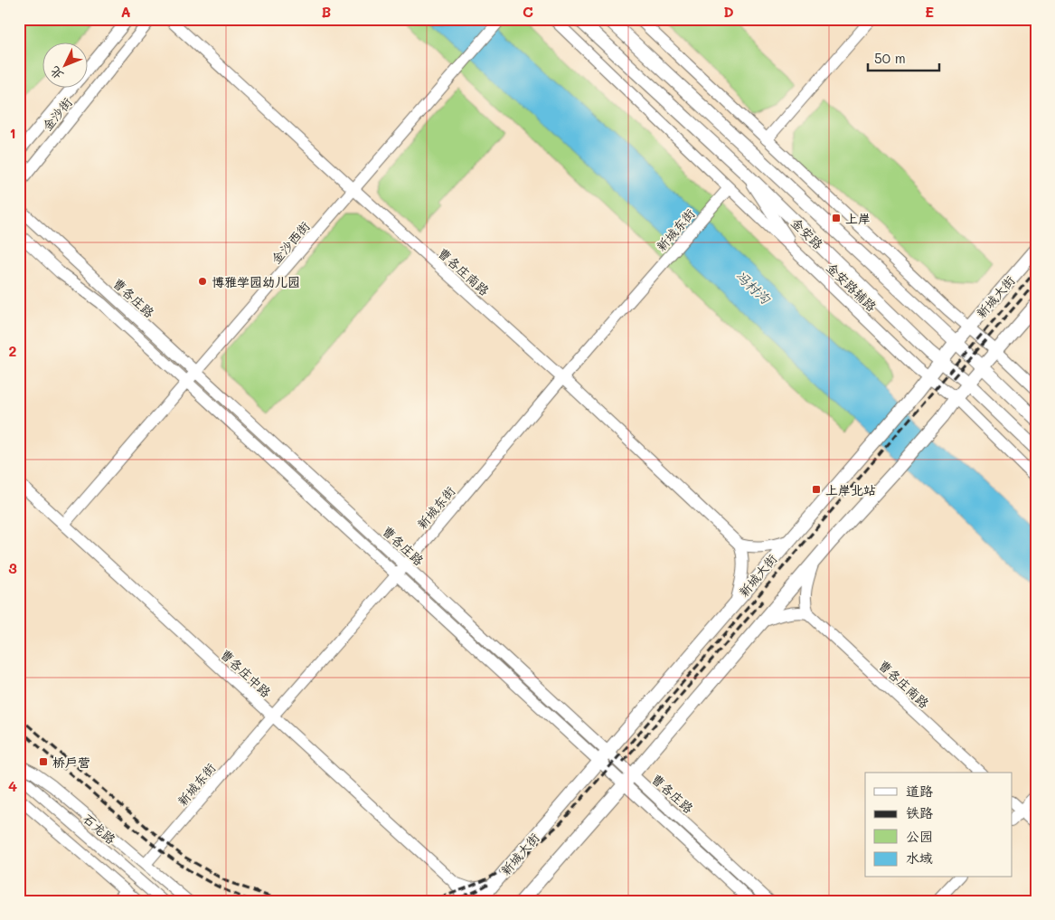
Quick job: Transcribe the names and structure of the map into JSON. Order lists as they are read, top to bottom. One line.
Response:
{"streets":{"main road":["金安路","新城大街"],"street":["金沙街","新城东街","金沙西街","曹各庄南路","金安路辅路","曹各庄路","曹各庄中路","石龙路"]},"crossings":[["新城东街","曹各庄南路"],["新城东街","金安路辅路"],["新城东街","曹各庄路"],["新城东街","曹各庄中路"],["金安路","新城大街"],["金沙西街","曹各庄南路"],["金沙西街","曹各庄路"],["金沙西街","曹各庄中路"],["金安路辅路","新城大街"],["新城大街","曹各庄路"]],"water":["冯村沟"],"places":{"transit":["上岸","上岸北站","桥户营"],"other":["博雅学园幼儿园"]},"legend":["道路","铁路","公园","水域"],"scale_bar":"50 m","north":"bottom left","grid":{"columns":["A","B","C","D","E"],"rows":["1","2","3","4"]}}
